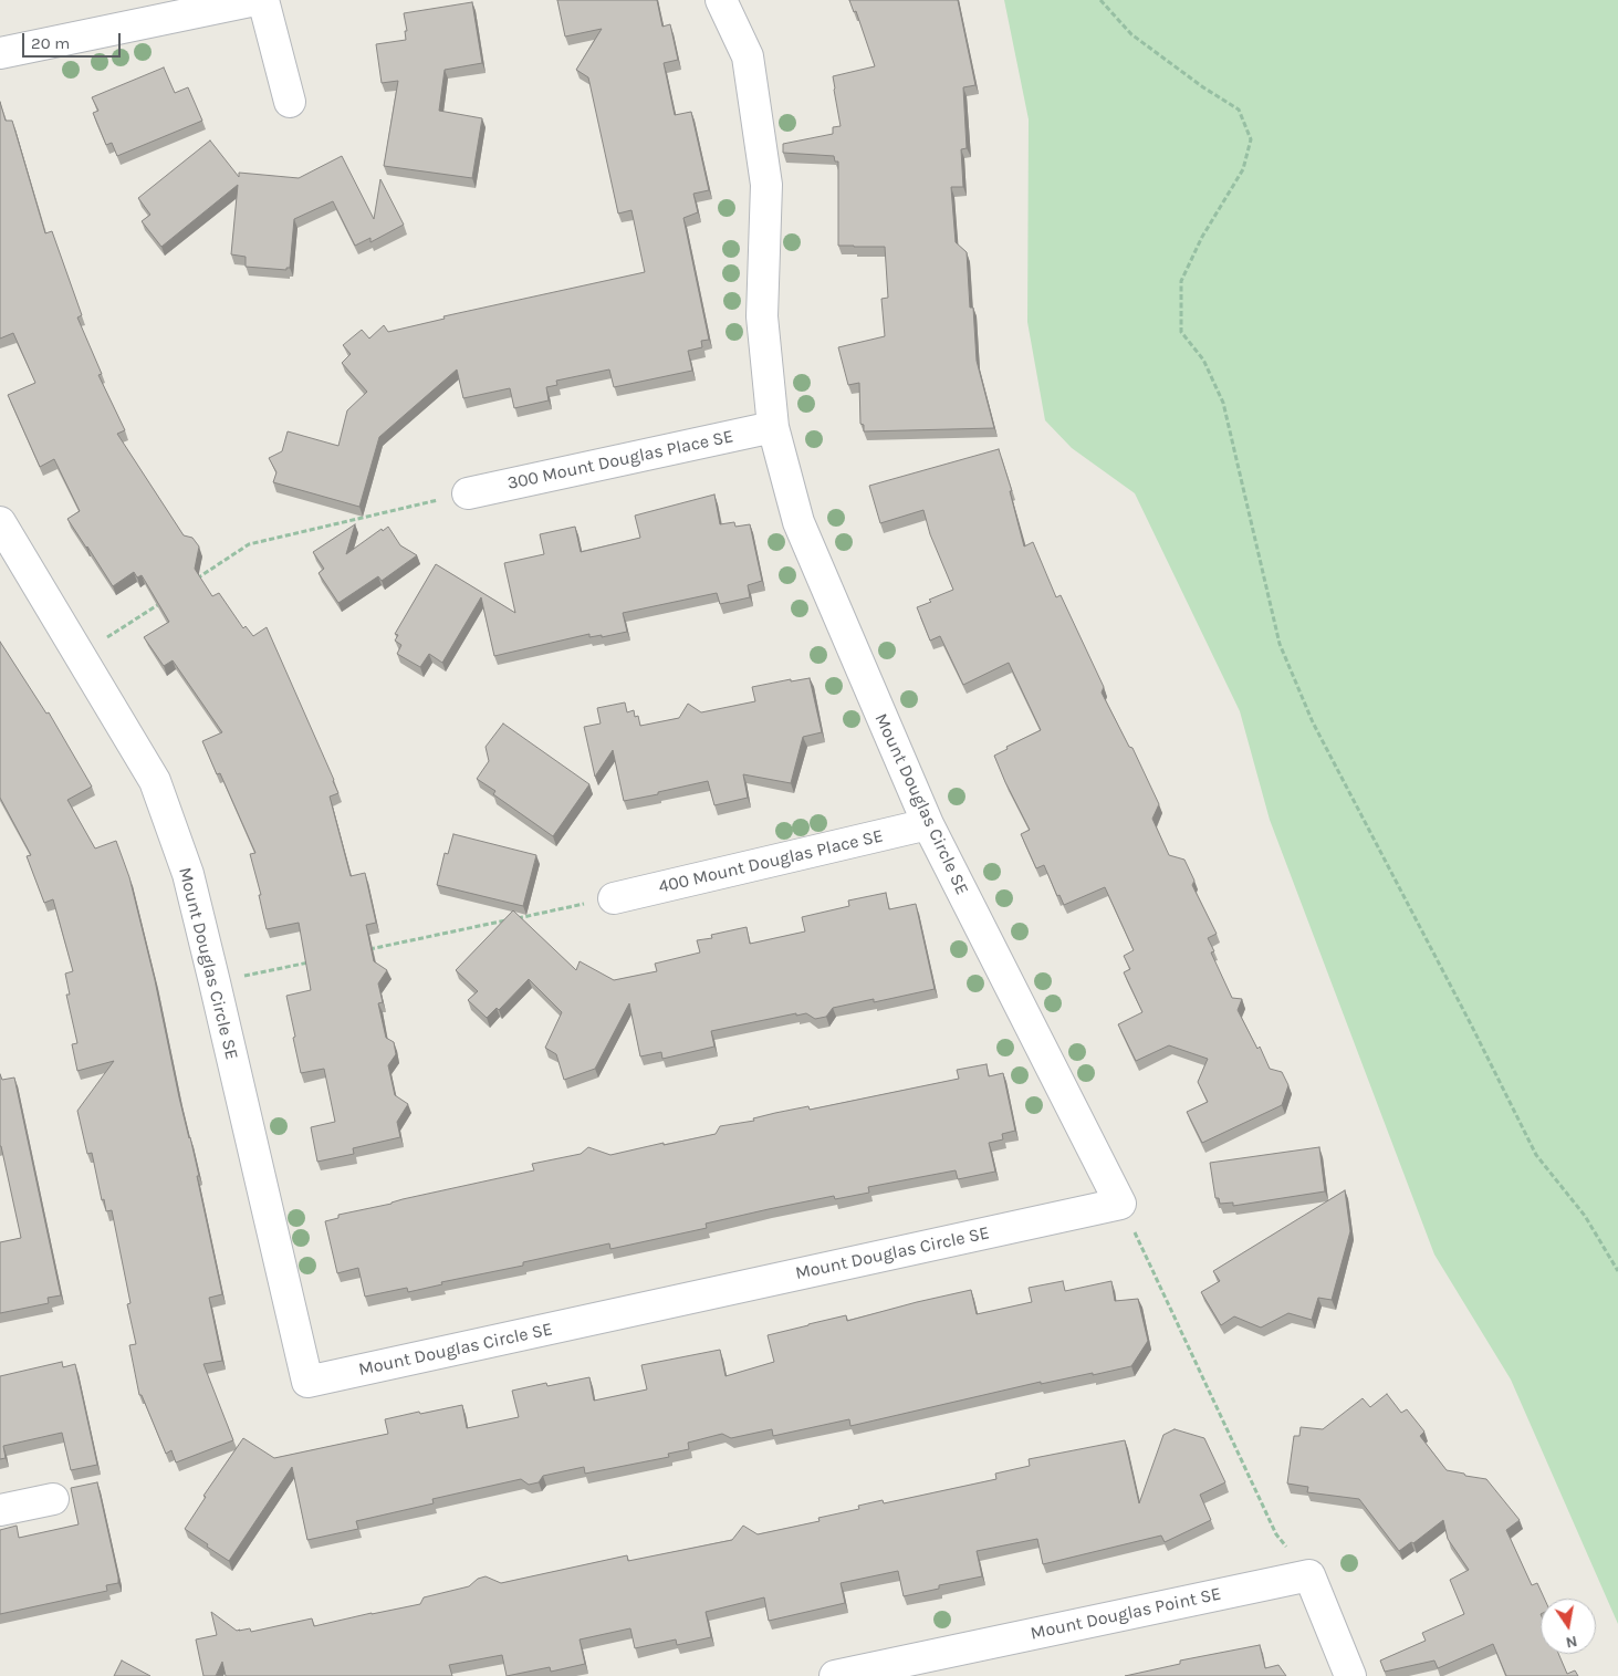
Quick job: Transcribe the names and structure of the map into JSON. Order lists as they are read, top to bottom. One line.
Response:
{"streets":{"street":["300 Mount Douglas Place SE","Mount Douglas Circle SE","400 Mount Douglas Place SE","Mount Douglas Point SE"]},"crossings":[["300 Mount Douglas Place SE","Mount Douglas Circle SE"],["Mount Douglas Circle SE","400 Mount Douglas Place SE"]],"scale_bar":"20 m","north":"bottom"}
